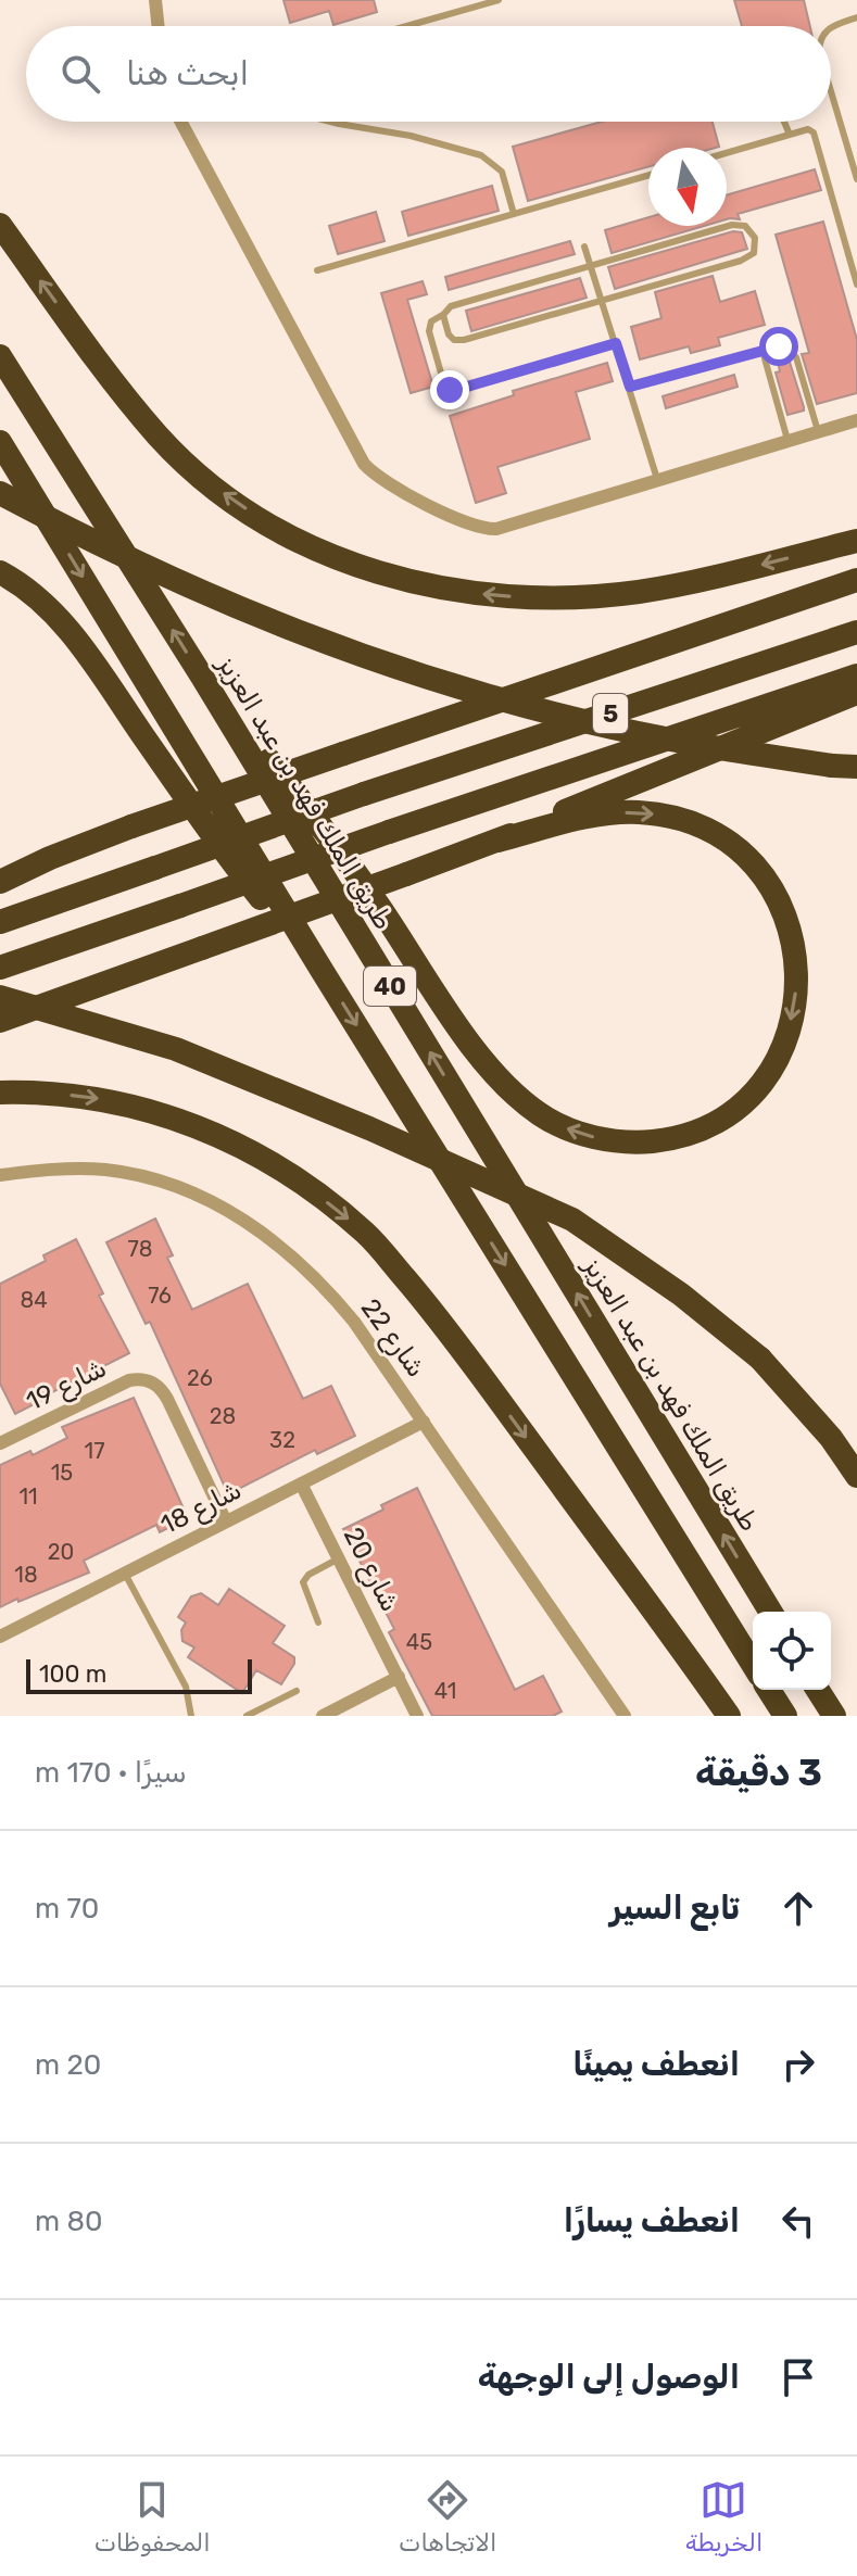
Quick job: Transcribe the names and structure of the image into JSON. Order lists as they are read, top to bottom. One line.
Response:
{"streets":{"highway":["5","طريق الملك فهد بن عبد العزيز","40"],"street":["شارع 22","شارع 19","شارع 18","شارع 20"]},"crossings":[["شارع 22","شارع 18"],["شارع 19","شارع 18"],["شارع 18","شارع 20"]],"house_numbers":["78","76","84","26","28","32","17","15","11","20","18","45","41"],"scale_bar":"100 m","north":"bottom","page":{"search":"ابحث هنا","scale":"100 m","heading":["3 دقيقة","سيرًا · 170 m"],"list":[["تابع السير","70 m"],["انعطف يمينًا","20 m"],["انعطف يسارًا","80 m"],"الوصول إلى الوجهة"],"nav":["الخريطة","الاتجاهات","المحفوظات"]}}
